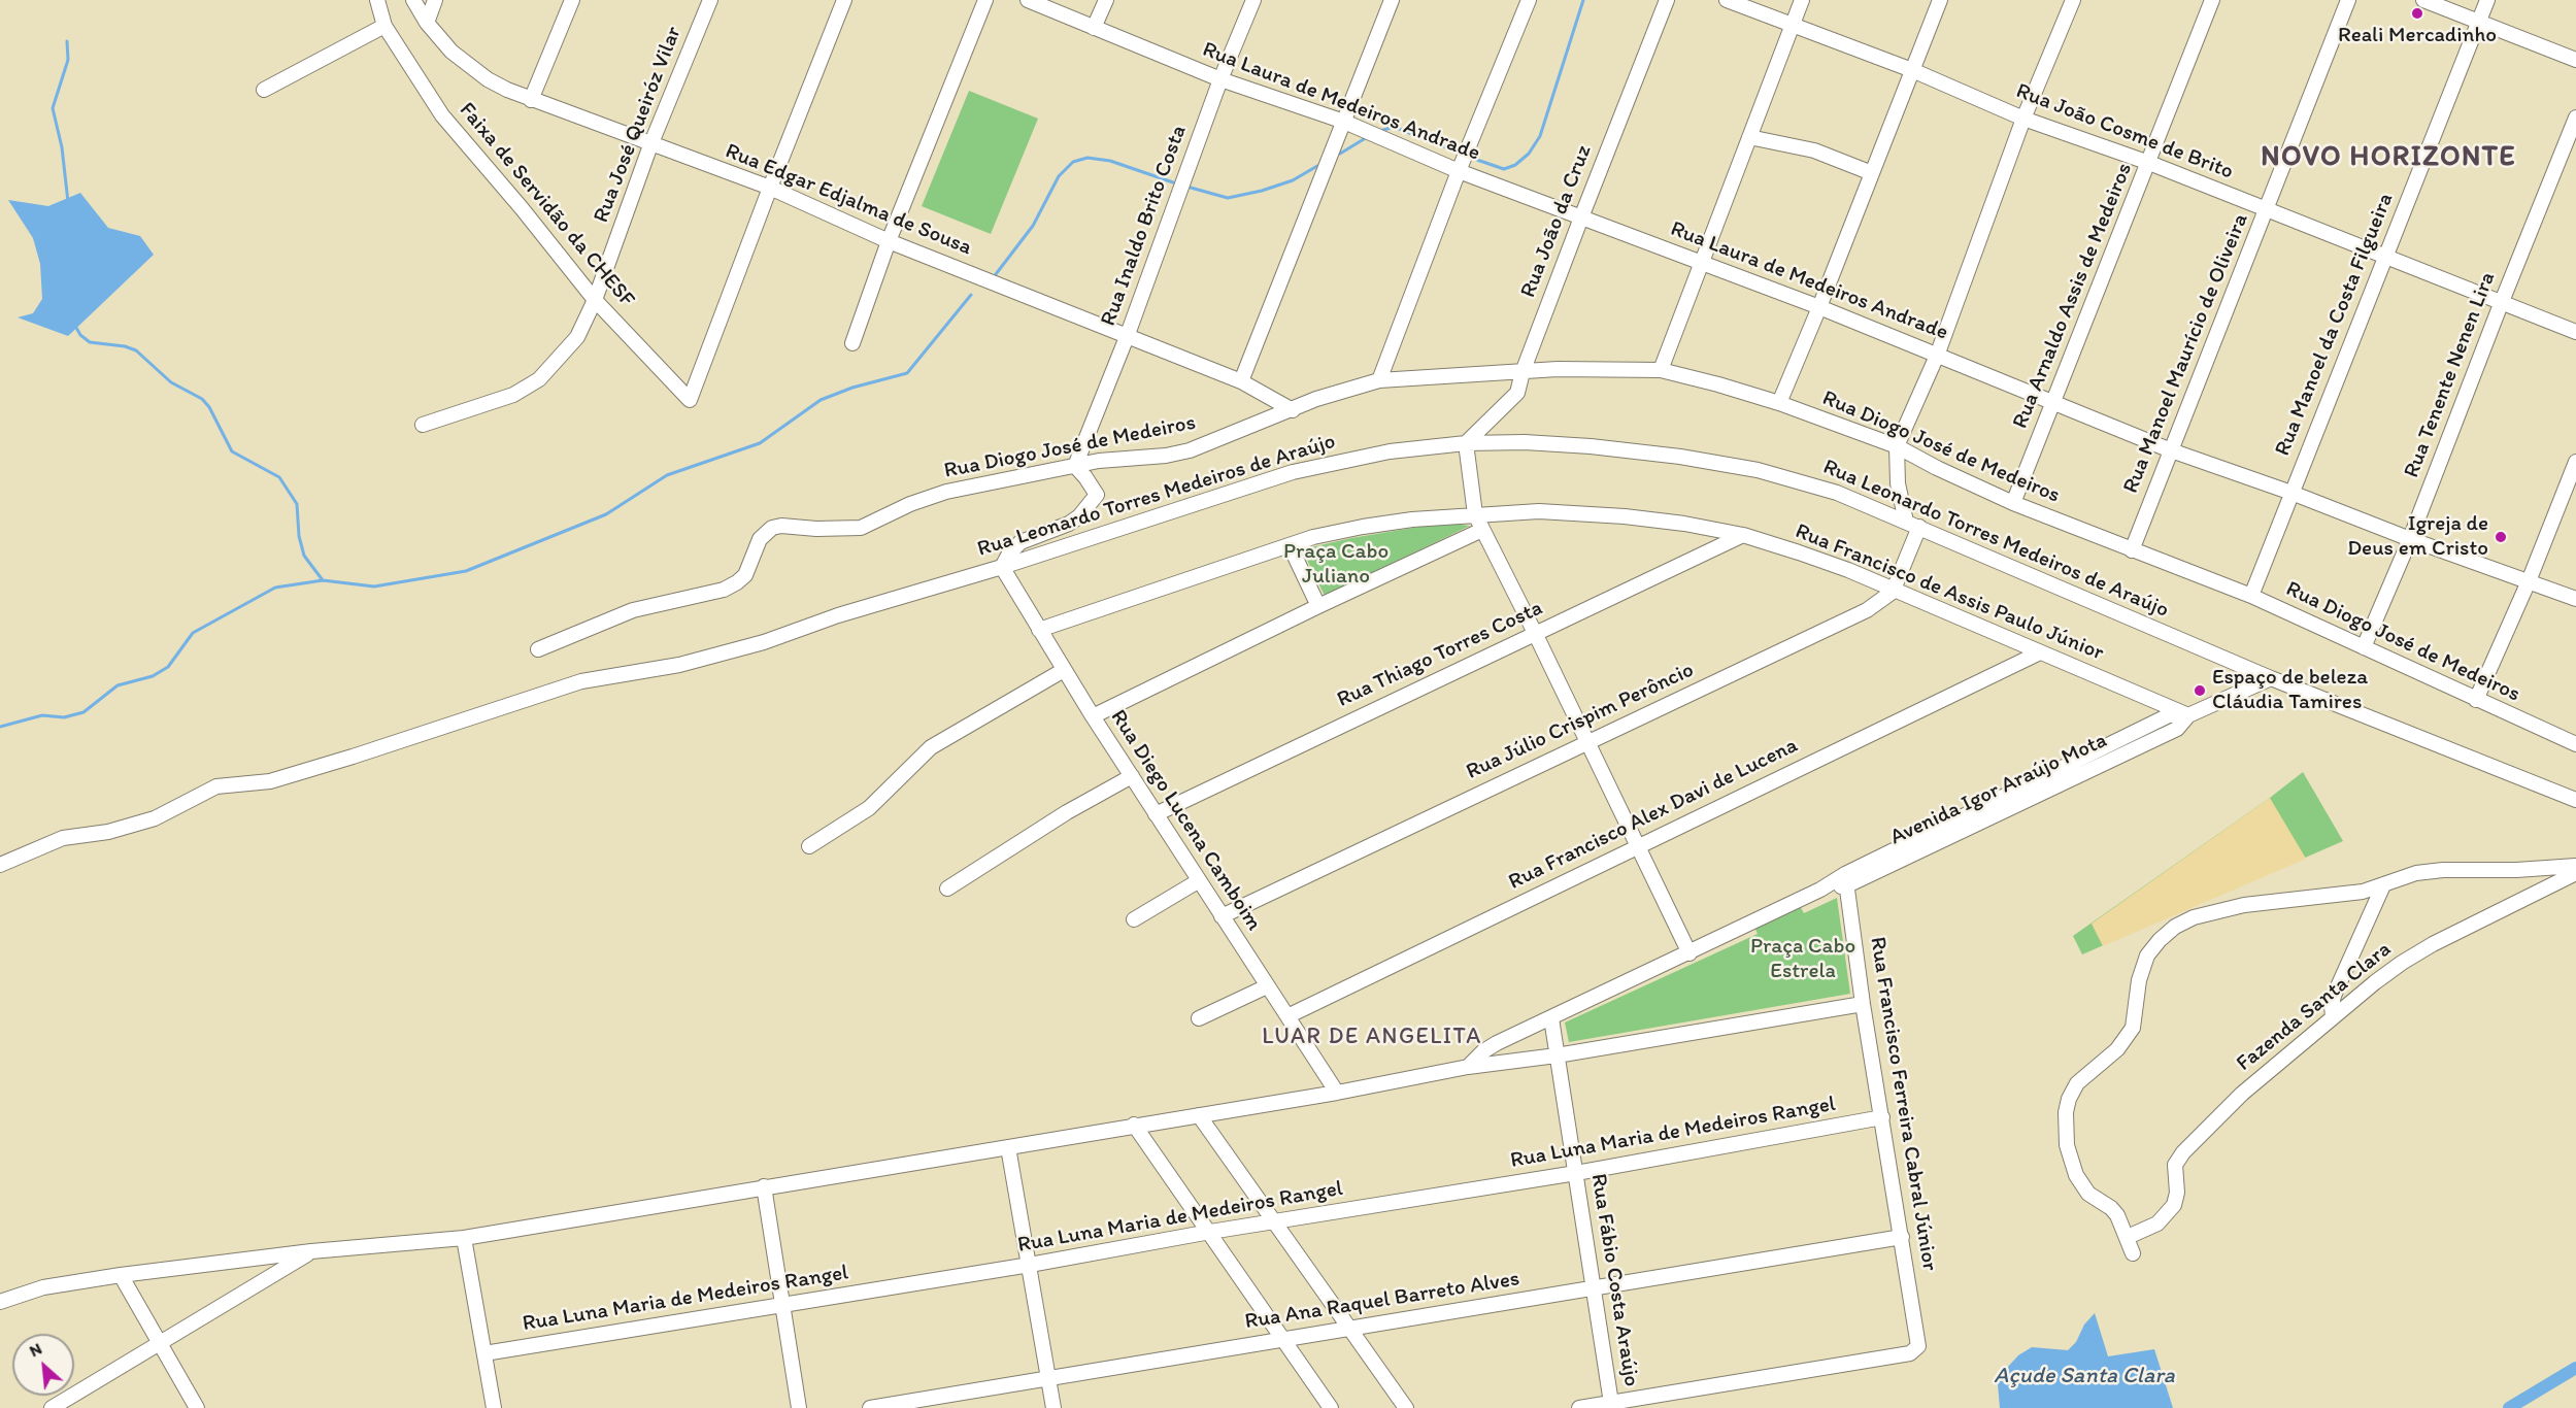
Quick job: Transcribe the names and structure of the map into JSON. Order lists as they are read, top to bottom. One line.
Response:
{"streets":{"street":["Rua Laura de Medeiros Andrade","Rua José Queiróz Vilar","Rua João Cosme de Brito","Rua Edgar Edjalma de Sousa","Faixa de Servidão da CHESF","Rua João da Cruz","Rua Inaldo Brito Costa","Rua Arnaldo Assis de Medeiros","Rua Manoel da Costa Filgueira","Rua Manoel Maurício de Oliveira","Rua Tenente Nenen Lira","Rua Diogo José de Medeiros","Rua Leonardo Torres Medeiros de Araújo","Rua Francisco de Assis Paulo Júnior","Rua Thiago Torres Costa","Rua Júlio Crispim Perôncio","Avenida Igor Araújo Mota","Rua Francisco Alex Davi de Lucena","Rua Diego Lucena Camboim","Fazenda Santa Clara","Rua Francisco Ferreira Cabral Júnior","Rua Luna Maria de Medeiros Rangel","Rua Fábio Costa Araújo","Rua Ana Raquel Barreto Alves"]},"crossings":[["Rua Laura de Medeiros Andrade","Rua João da Cruz"],["Rua Laura de Medeiros Andrade","Rua Inaldo Brito Costa"],["Rua Laura de Medeiros Andrade","Rua Arnaldo Assis de Medeiros"],["Rua Laura de Medeiros Andrade","Rua Manoel da Costa Filgueira"],["Rua Laura de Medeiros Andrade","Rua Manoel Maurício de Oliveira"],["Rua Laura de Medeiros Andrade","Rua Tenente Nenen Lira"],["Rua José Queiróz Vilar","Rua Edgar Edjalma de Sousa"],["Rua José Queiróz Vilar","Faixa de Servidão da CHESF"],["Rua João Cosme de Brito","Rua Arnaldo Assis de Medeiros"],["Rua João Cosme de Brito","Rua Manoel da Costa Filgueira"],["Rua João Cosme de Brito","Rua Manoel Maurício de Oliveira"],["Rua João Cosme de Brito","Rua Tenente Nenen Lira"],["Rua Edgar Edjalma de Sousa","Faixa de Servidão da CHESF"],["Rua Edgar Edjalma de Sousa","Rua Inaldo Brito Costa"],["Rua Edgar Edjalma de Sousa","Rua Diogo José de Medeiros"],["Rua João da Cruz","Rua Diogo José de Medeiros"],["Rua João da Cruz","Rua Leonardo Torres Medeiros de Araújo"],["Rua Inaldo Brito Costa","Rua Diogo José de Medeiros"],["Rua Arnaldo Assis de Medeiros","Rua Diogo José de Medeiros"],["Rua Manoel da Costa Filgueira","Rua Diogo José de Medeiros"],["Rua Manoel Maurício de Oliveira","Rua Diogo José de Medeiros"],["Rua Tenente Nenen Lira","Rua Diogo José de Medeiros"],["Rua Leonardo Torres Medeiros de Araújo","Avenida Igor Araújo Mota"],["Rua Leonardo Torres Medeiros de Araújo","Rua Diego Lucena Camboim"],["Rua Francisco de Assis Paulo Júnior","Rua Thiago Torres Costa"],["Rua Francisco de Assis Paulo Júnior","Rua Júlio Crispim Perôncio"],["Rua Francisco de Assis Paulo Júnior","Avenida Igor Araújo Mota"],["Rua Francisco de Assis Paulo Júnior","Rua Francisco Alex Davi de Lucena"],["Rua Francisco de Assis Paulo Júnior","Rua Diego Lucena Camboim"],["Rua Thiago Torres Costa","Rua Diego Lucena Camboim"],["Rua Júlio Crispim Perôncio","Rua Diego Lucena Camboim"],["Avenida Igor Araújo Mota","Rua Francisco Ferreira Cabral Júnior"],["Avenida Igor Araújo Mota","Rua Fábio Costa Araújo"],["Rua Francisco Alex Davi de Lucena","Rua Diego Lucena Camboim"],["Rua Francisco Ferreira Cabral Júnior","Rua Luna Maria de Medeiros Rangel"],["Rua Francisco Ferreira Cabral Júnior","Rua Fábio Costa Araújo"],["Rua Francisco Ferreira Cabral Júnior","Rua Ana Raquel Barreto Alves"],["Rua Luna Maria de Medeiros Rangel","Rua Fábio Costa Araújo"],["Rua Fábio Costa Araújo","Rua Ana Raquel Barreto Alves"]],"districts":["NOVO HORIZONTE","LUAR DE ANGELITA"],"water":["Açude Santa Clara"],"parks":["Praça Cabo Juliano","Praça Cabo Estrela"],"places":["Reali Mercadinho","Igreja de Deus em Cristo","Espaço de beleza Cláudia Tamires"],"north":"top left"}
